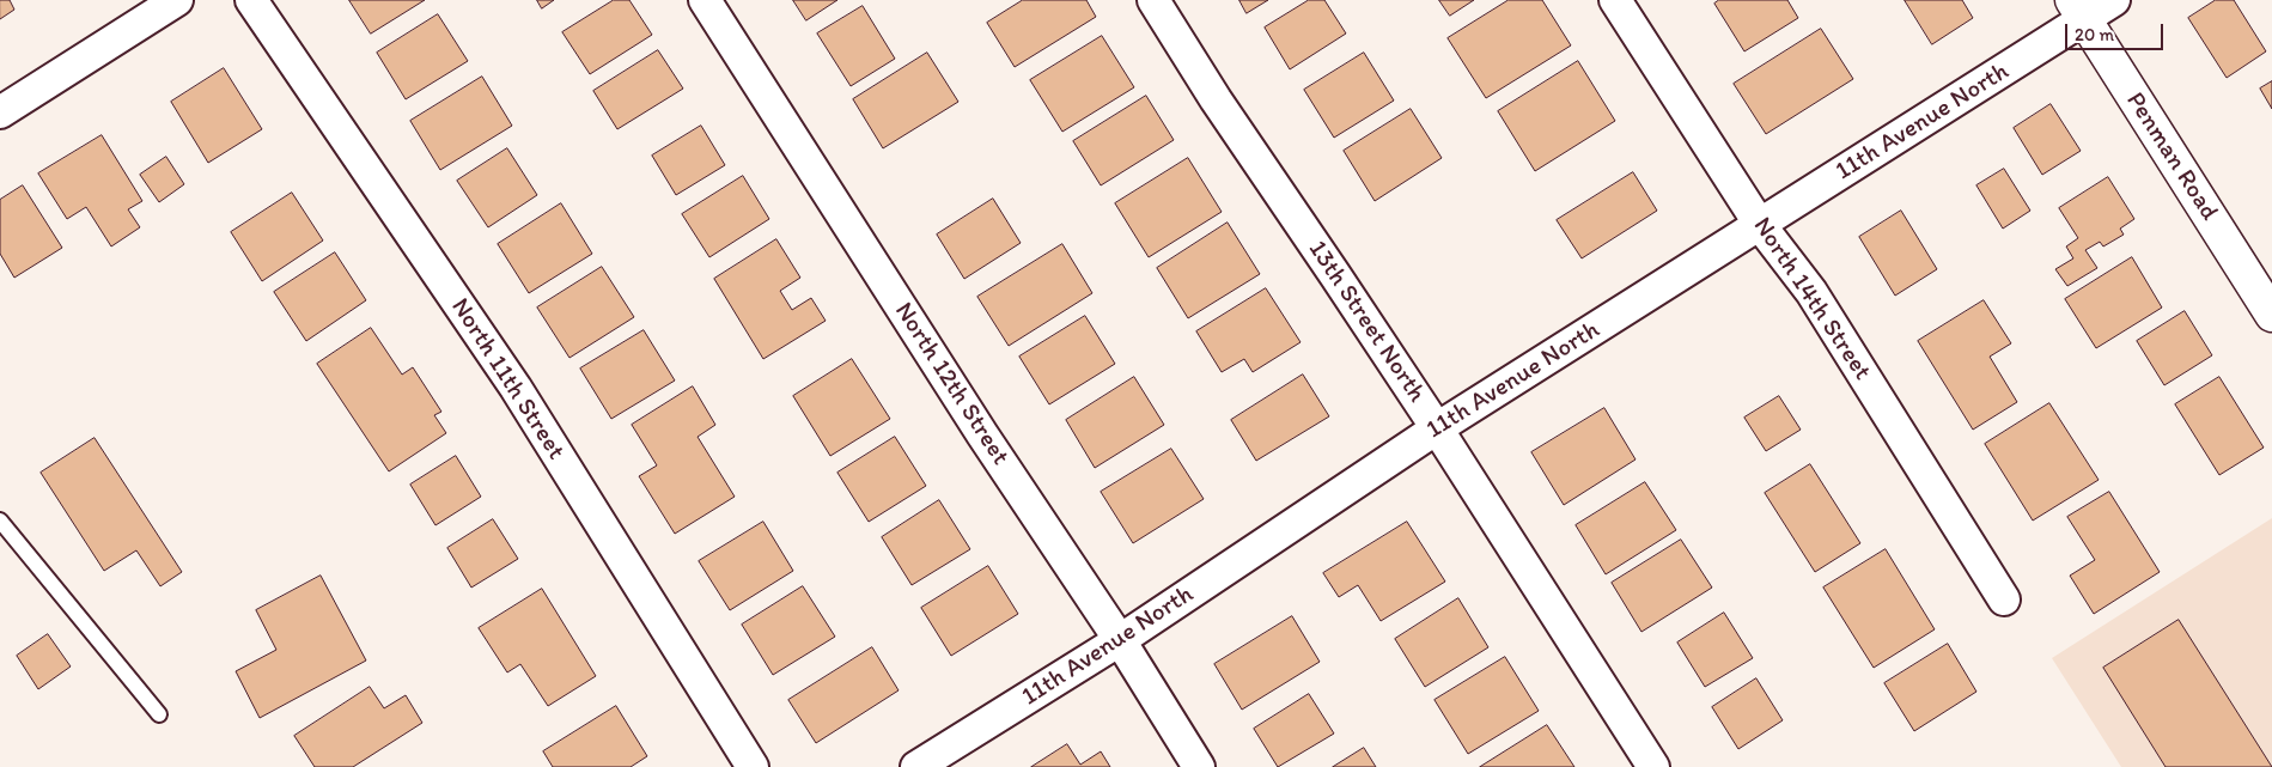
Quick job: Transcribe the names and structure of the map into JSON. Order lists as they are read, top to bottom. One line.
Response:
{"streets":{"street":["11th Avenue North","Penman Road","North 14th Street","13th Street North","North 11th Street","North 12th Street"]},"crossings":[["11th Avenue North","Penman Road"],["11th Avenue North","North 14th Street"],["11th Avenue North","13th Street North"],["11th Avenue North","North 12th Street"]],"scale_bar":"20 m"}
